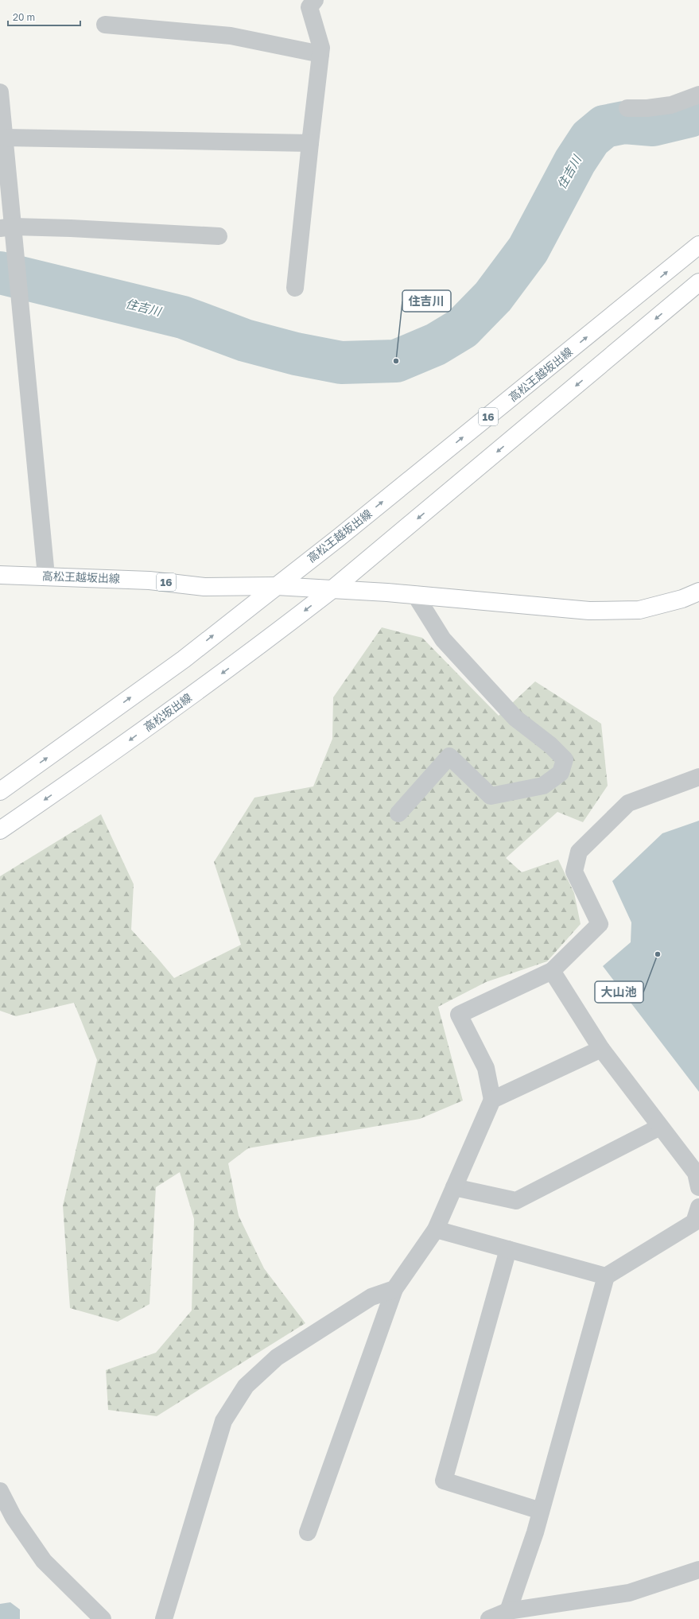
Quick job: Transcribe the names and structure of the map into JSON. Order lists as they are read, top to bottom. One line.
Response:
{"streets":{"main road":["高松王越坂出線","16","高松坂出線"]},"crossings":[["高松王越坂出線","高松坂出線"]],"water":["住吉川"],"places":["住吉川","大山池"],"scale_bar":"20 m"}
